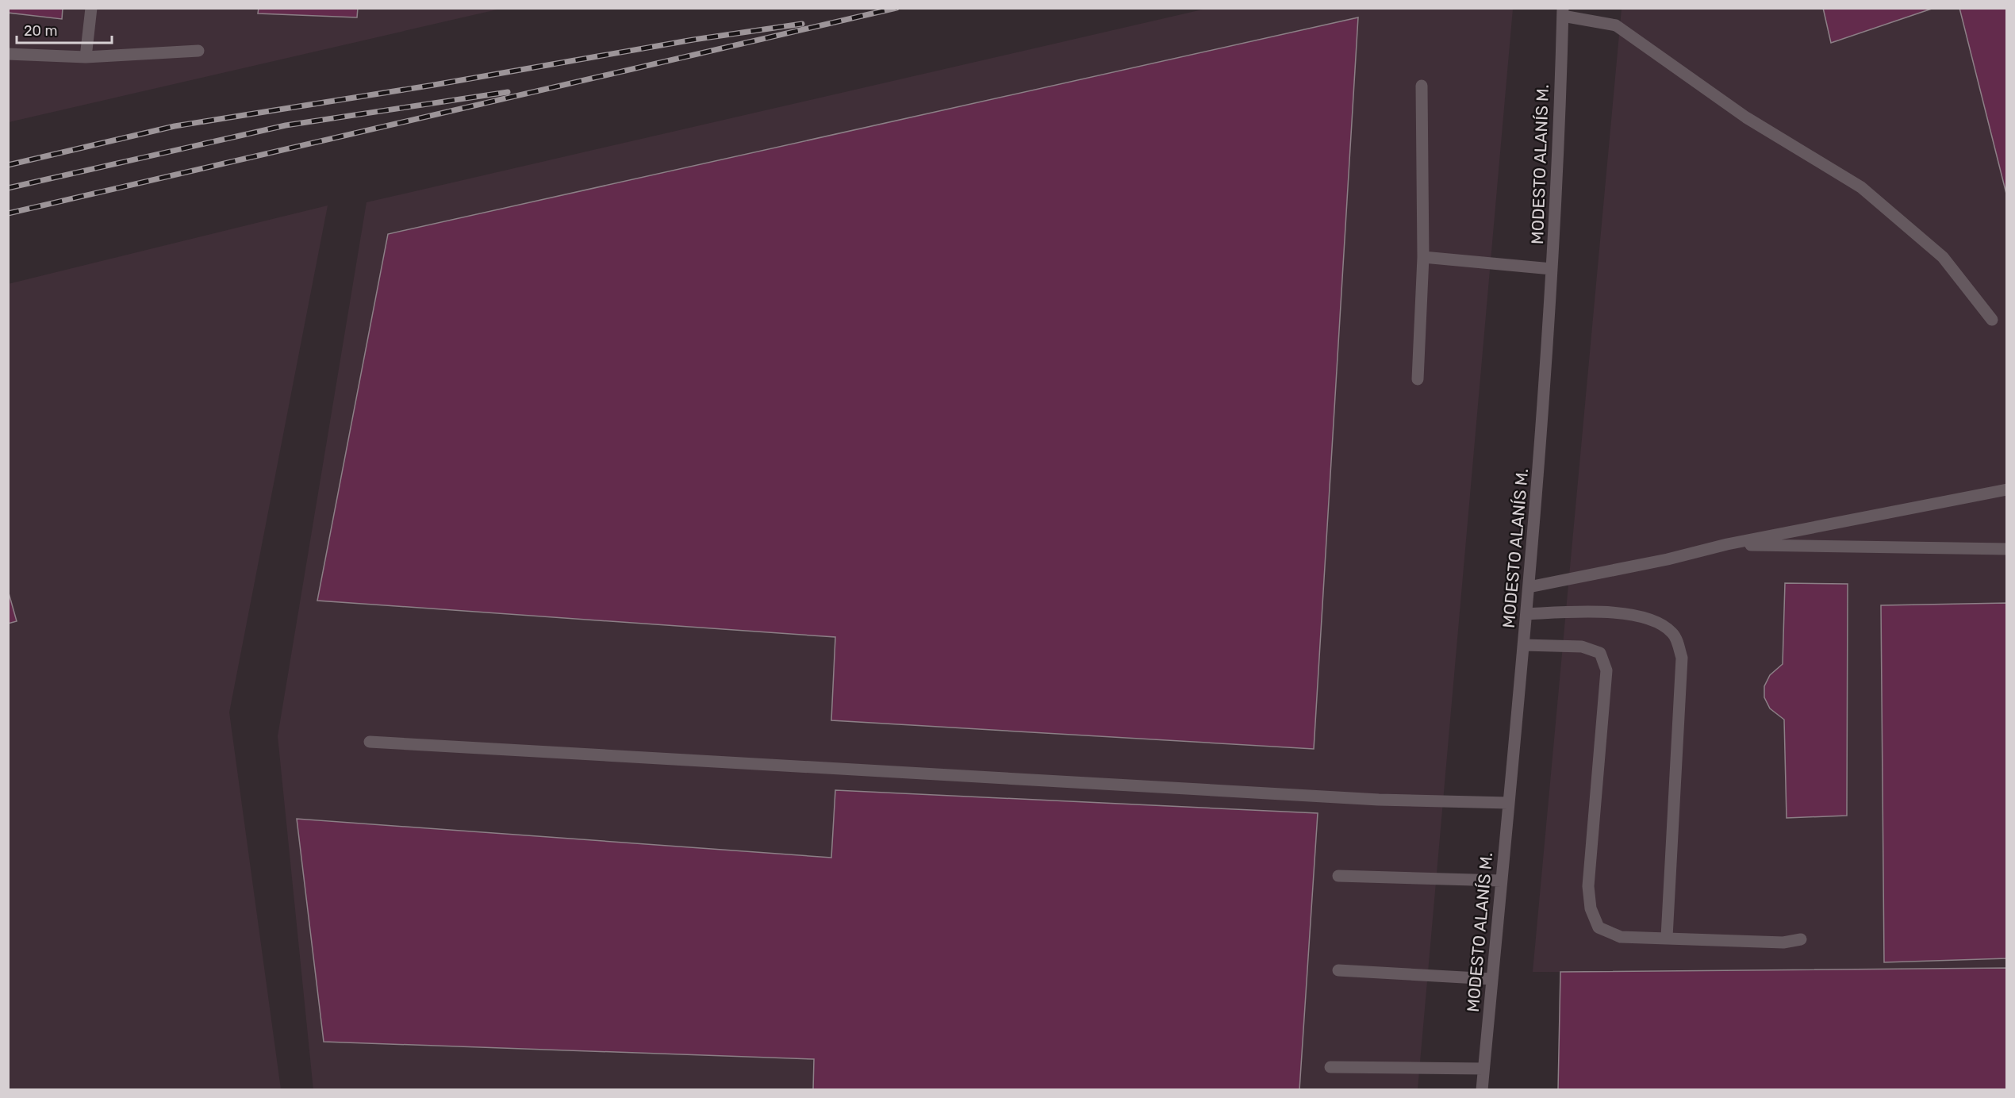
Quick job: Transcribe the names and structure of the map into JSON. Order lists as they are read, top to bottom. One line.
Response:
{"streets":{"street":["MODESTO ALANÍS M."]},"scale_bar":"20 m"}
